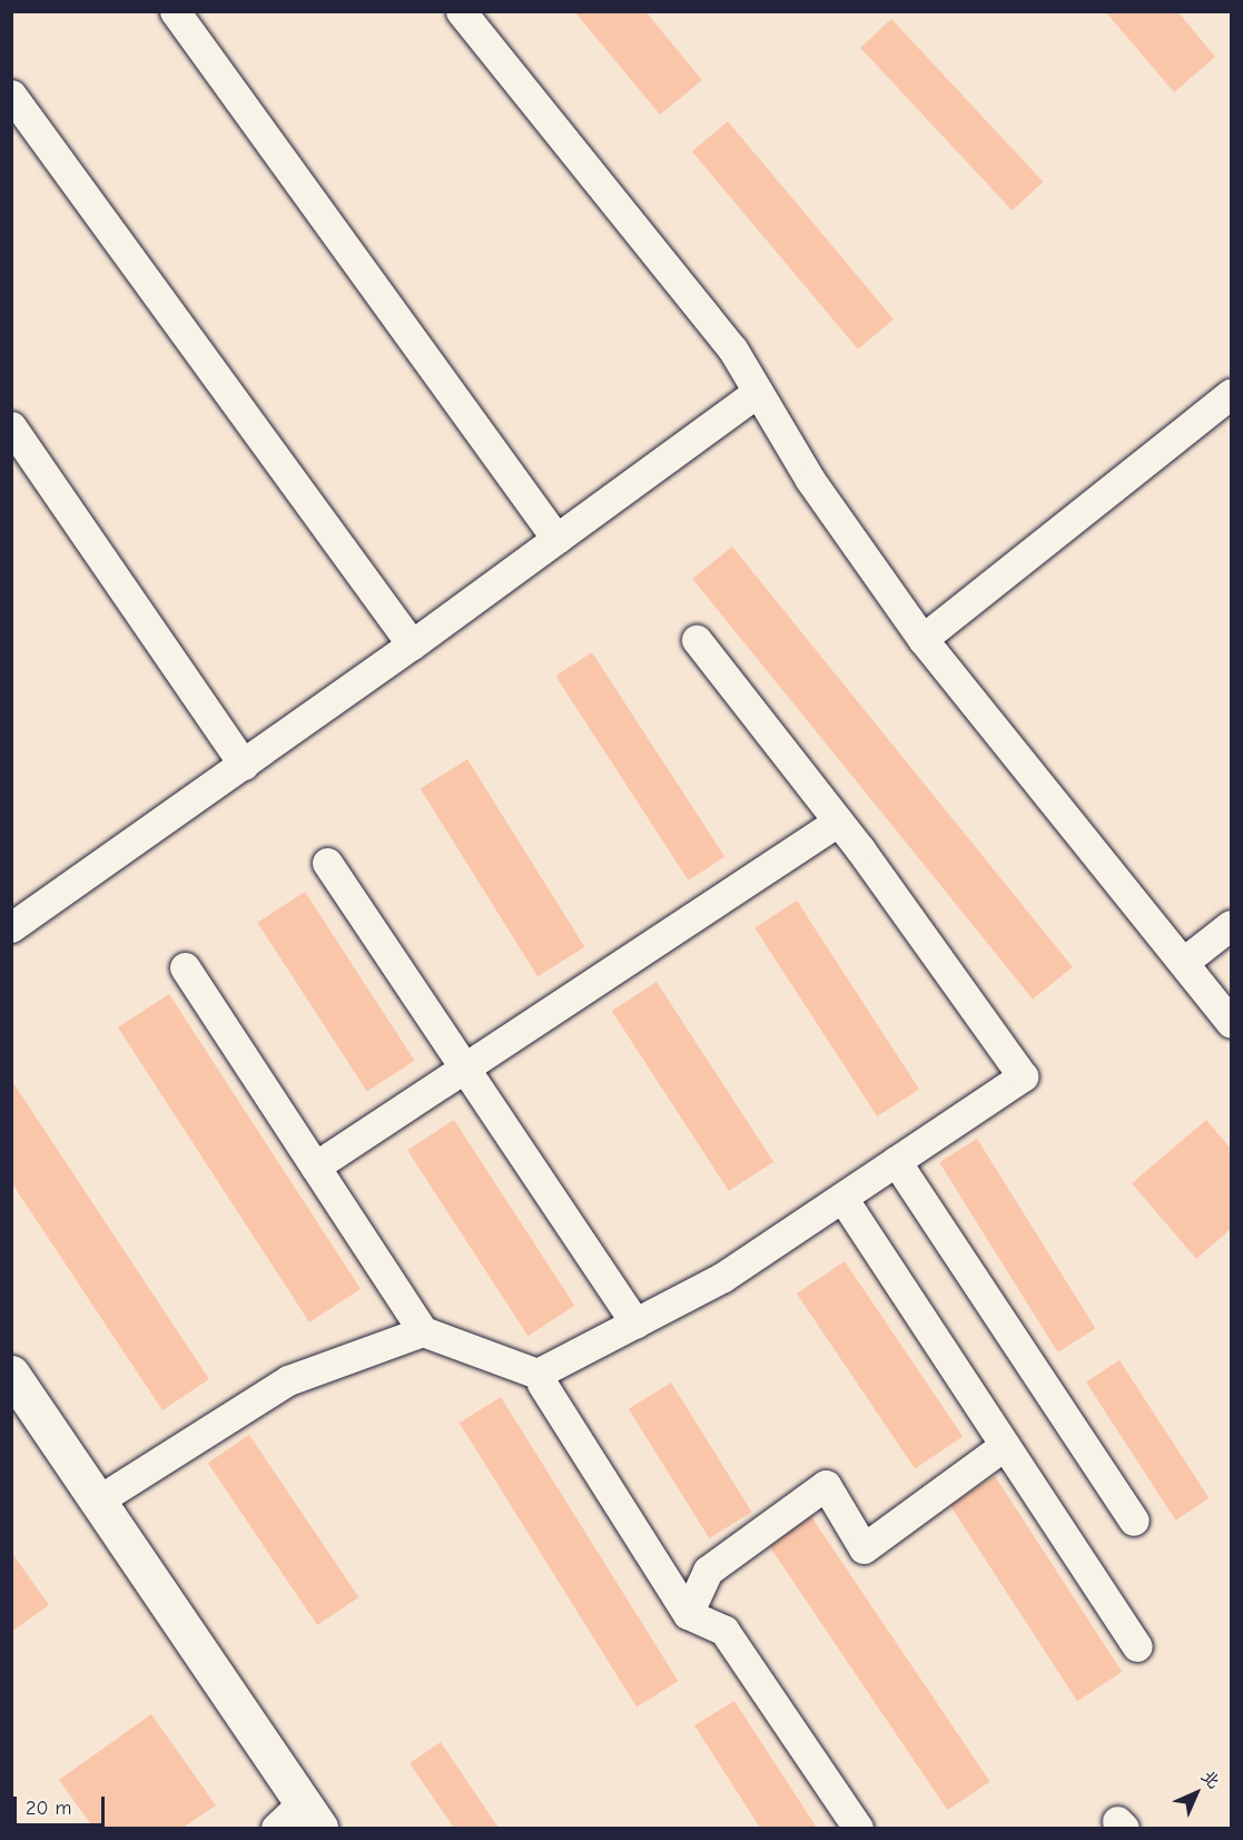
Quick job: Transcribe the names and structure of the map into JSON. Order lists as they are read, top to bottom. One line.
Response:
{"scale_bar":"20 m","north":"top right"}
